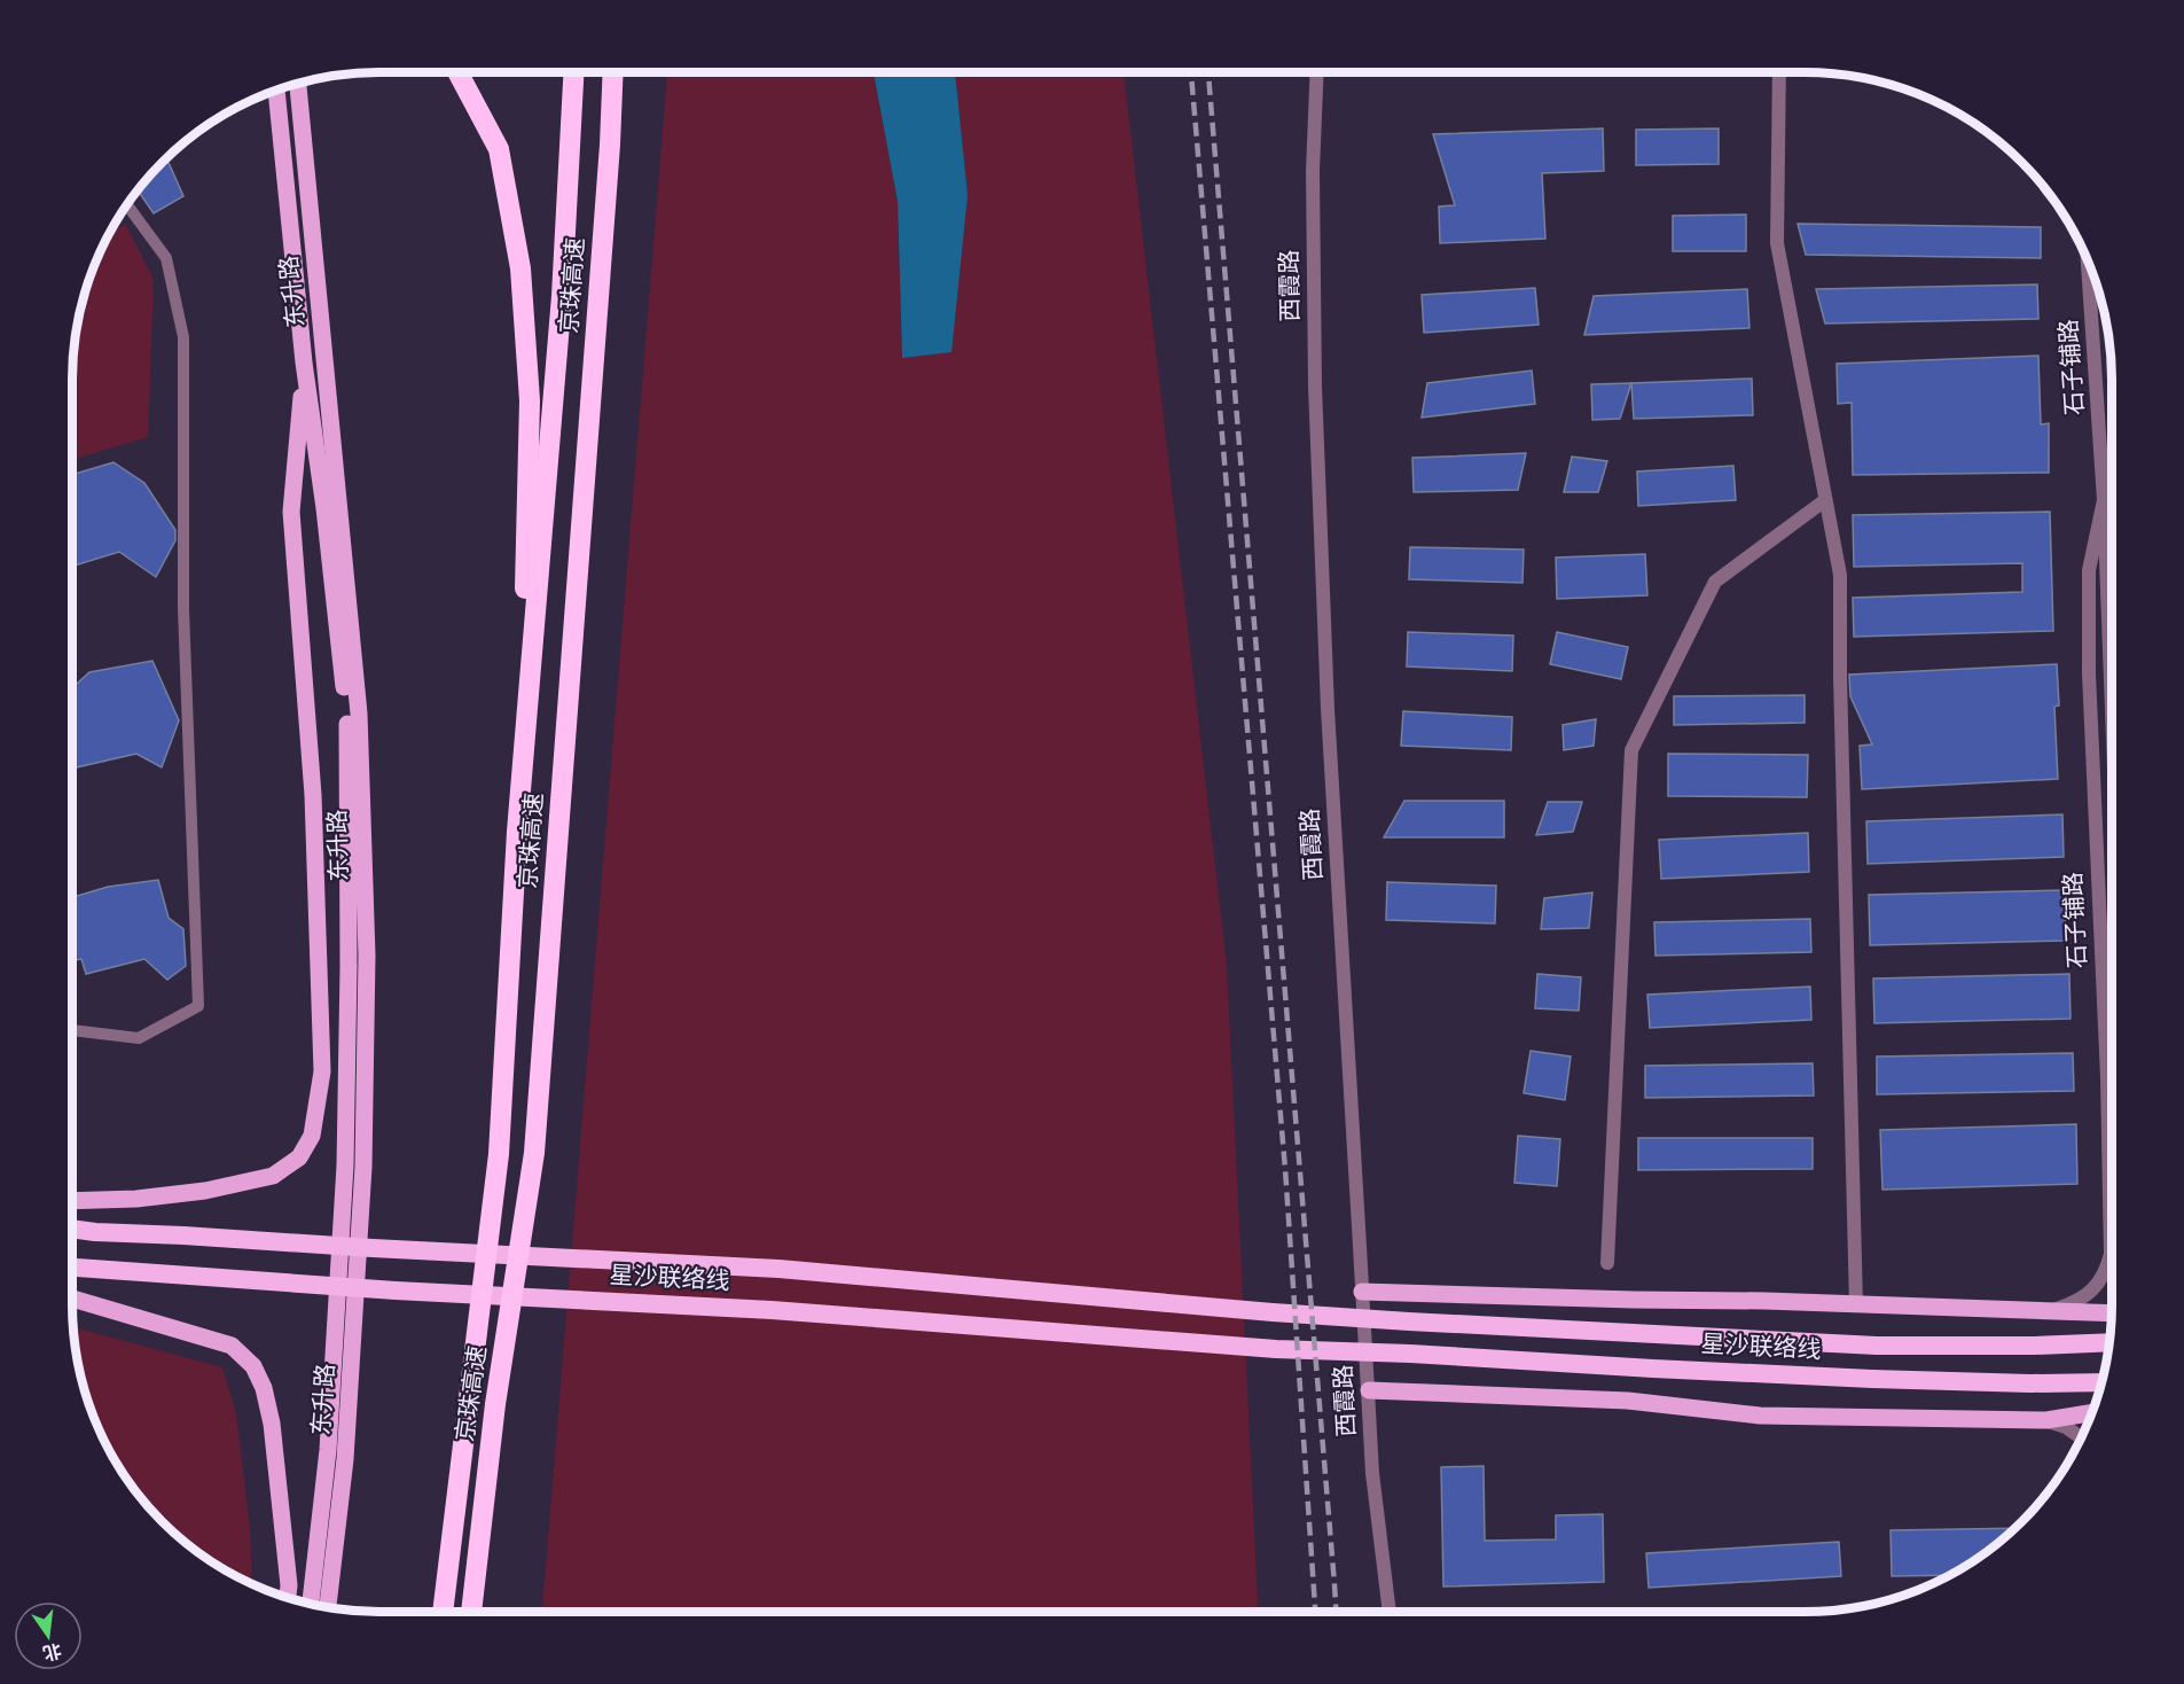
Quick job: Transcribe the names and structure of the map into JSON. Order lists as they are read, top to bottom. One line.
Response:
{"streets":{"highway":["京珠高速","星沙联络线"],"main road":["东升路"],"street":["西霞路","石子铺路"]},"north":"bottom"}
